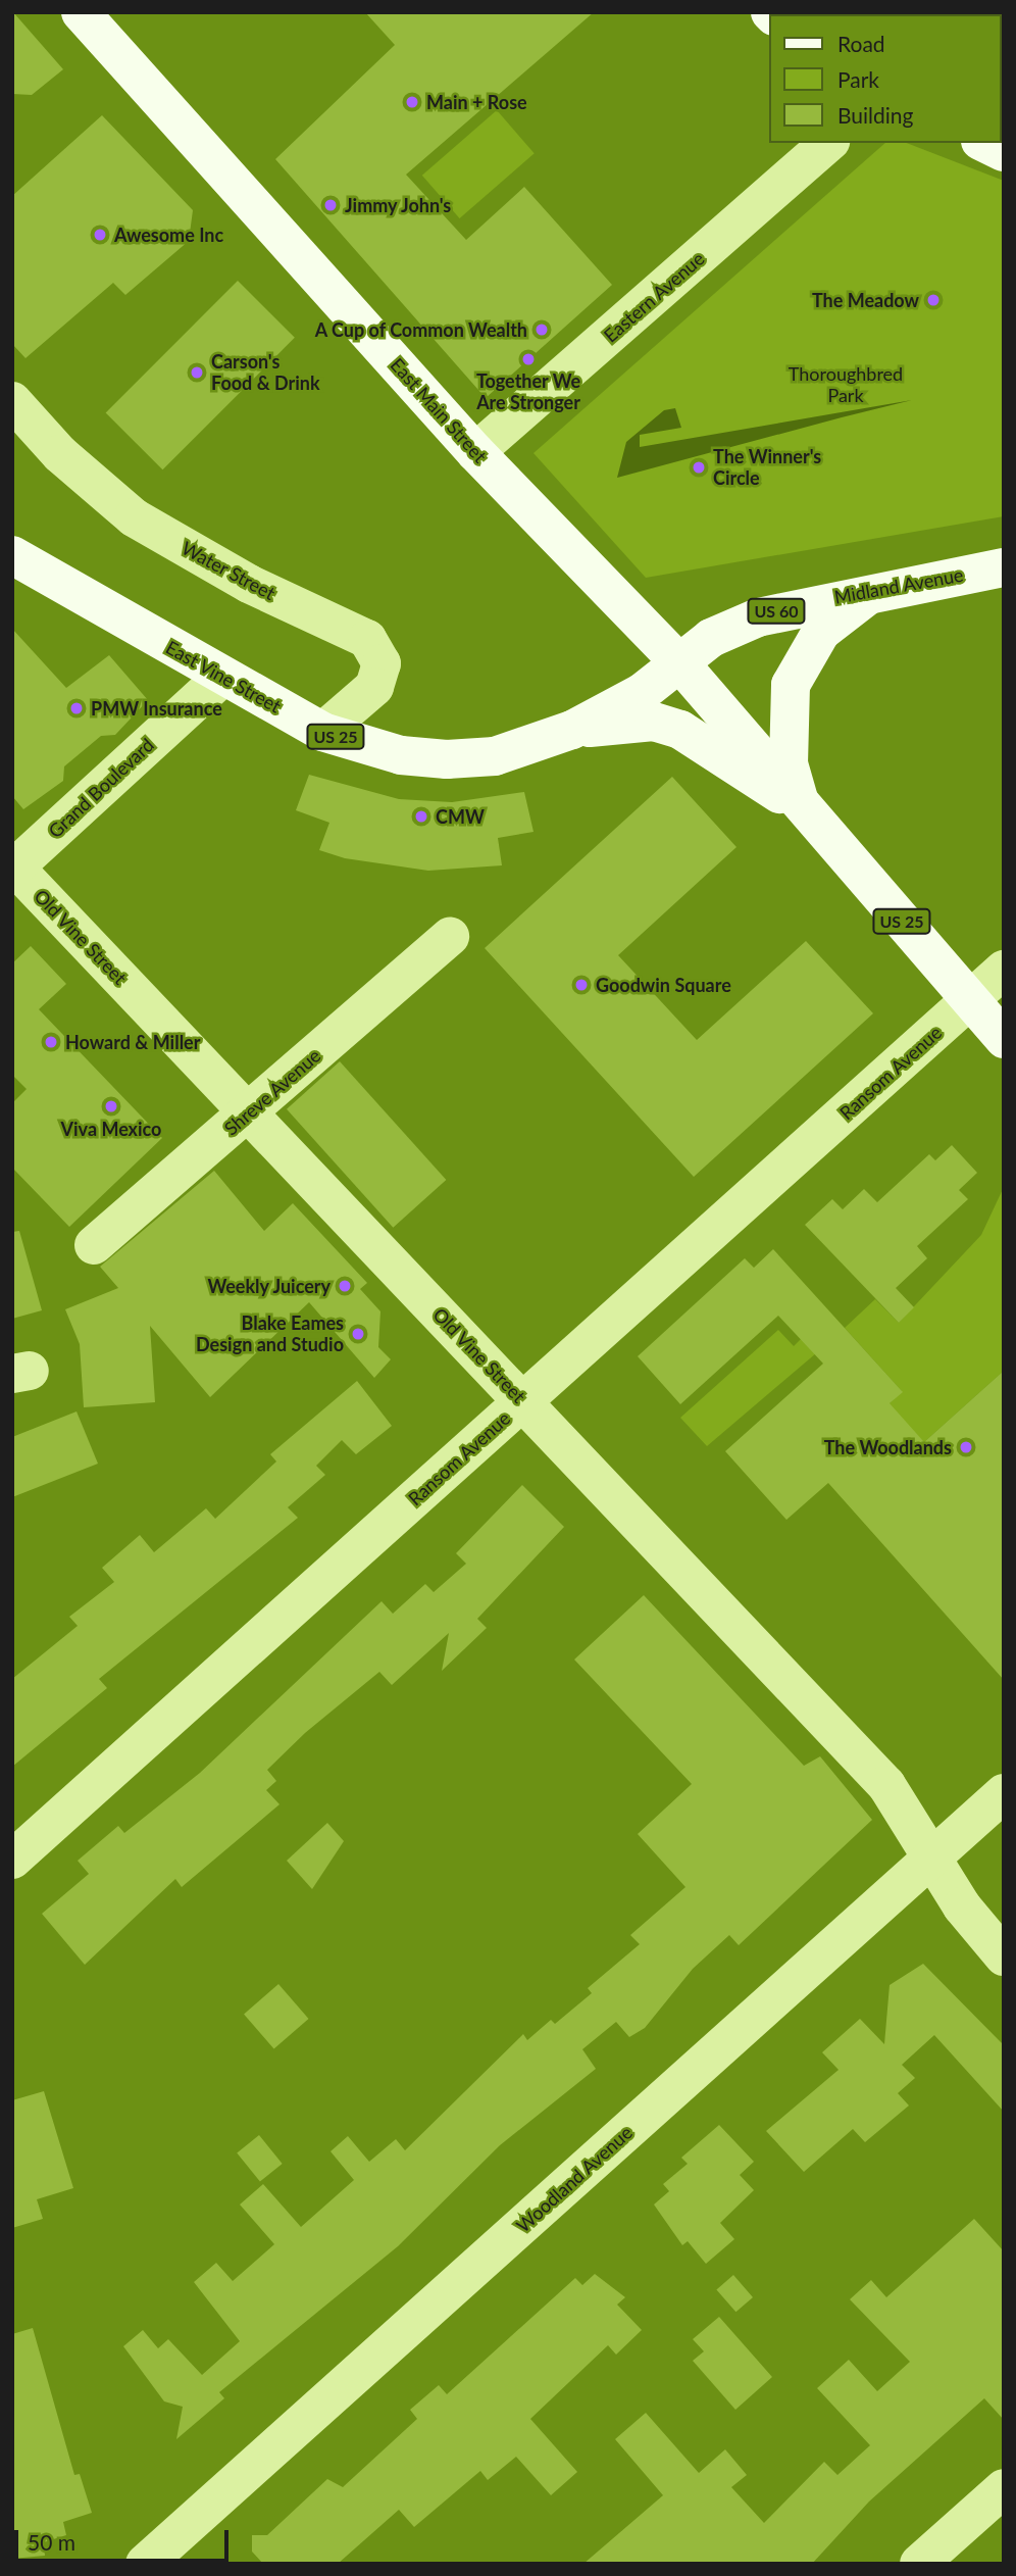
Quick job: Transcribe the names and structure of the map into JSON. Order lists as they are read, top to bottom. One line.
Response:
{"streets":{"main road":["East Main Street","Midland Avenue","US 60","East Vine Street","US 25"],"street":["Eastern Avenue","Water Street","Grand Boulevard","Old Vine Street","Ransom Avenue","Shreve Avenue","Woodland Avenue"]},"crossings":[["Eastern Avenue","East Main Street"],["East Main Street","Midland Avenue"],["East Main Street","East Vine Street"],["East Main Street","Ransom Avenue"],["Water Street","East Vine Street"],["Midland Avenue","East Vine Street"],["East Vine Street","Grand Boulevard"],["Grand Boulevard","Old Vine Street"],["Old Vine Street","Ransom Avenue"],["Old Vine Street","Shreve Avenue"],["Old Vine Street","Woodland Avenue"]],"parks":["Thoroughbred Park"],"places":["Main + Rose","Jimmy John's","Awesome Inc","The Meadow","A Cup of Common Wealth","Together We Are Stronger","Carson's Food & Drink","The Winner's Circle","PMW Insurance","CMW","Goodwin Square","Howard & Miller","Viva Mexico","Weekly Juicery","Blake Eames Design and Studio","The Woodlands"],"legend":["Road","Park","Building"],"scale_bar":"50 m"}
